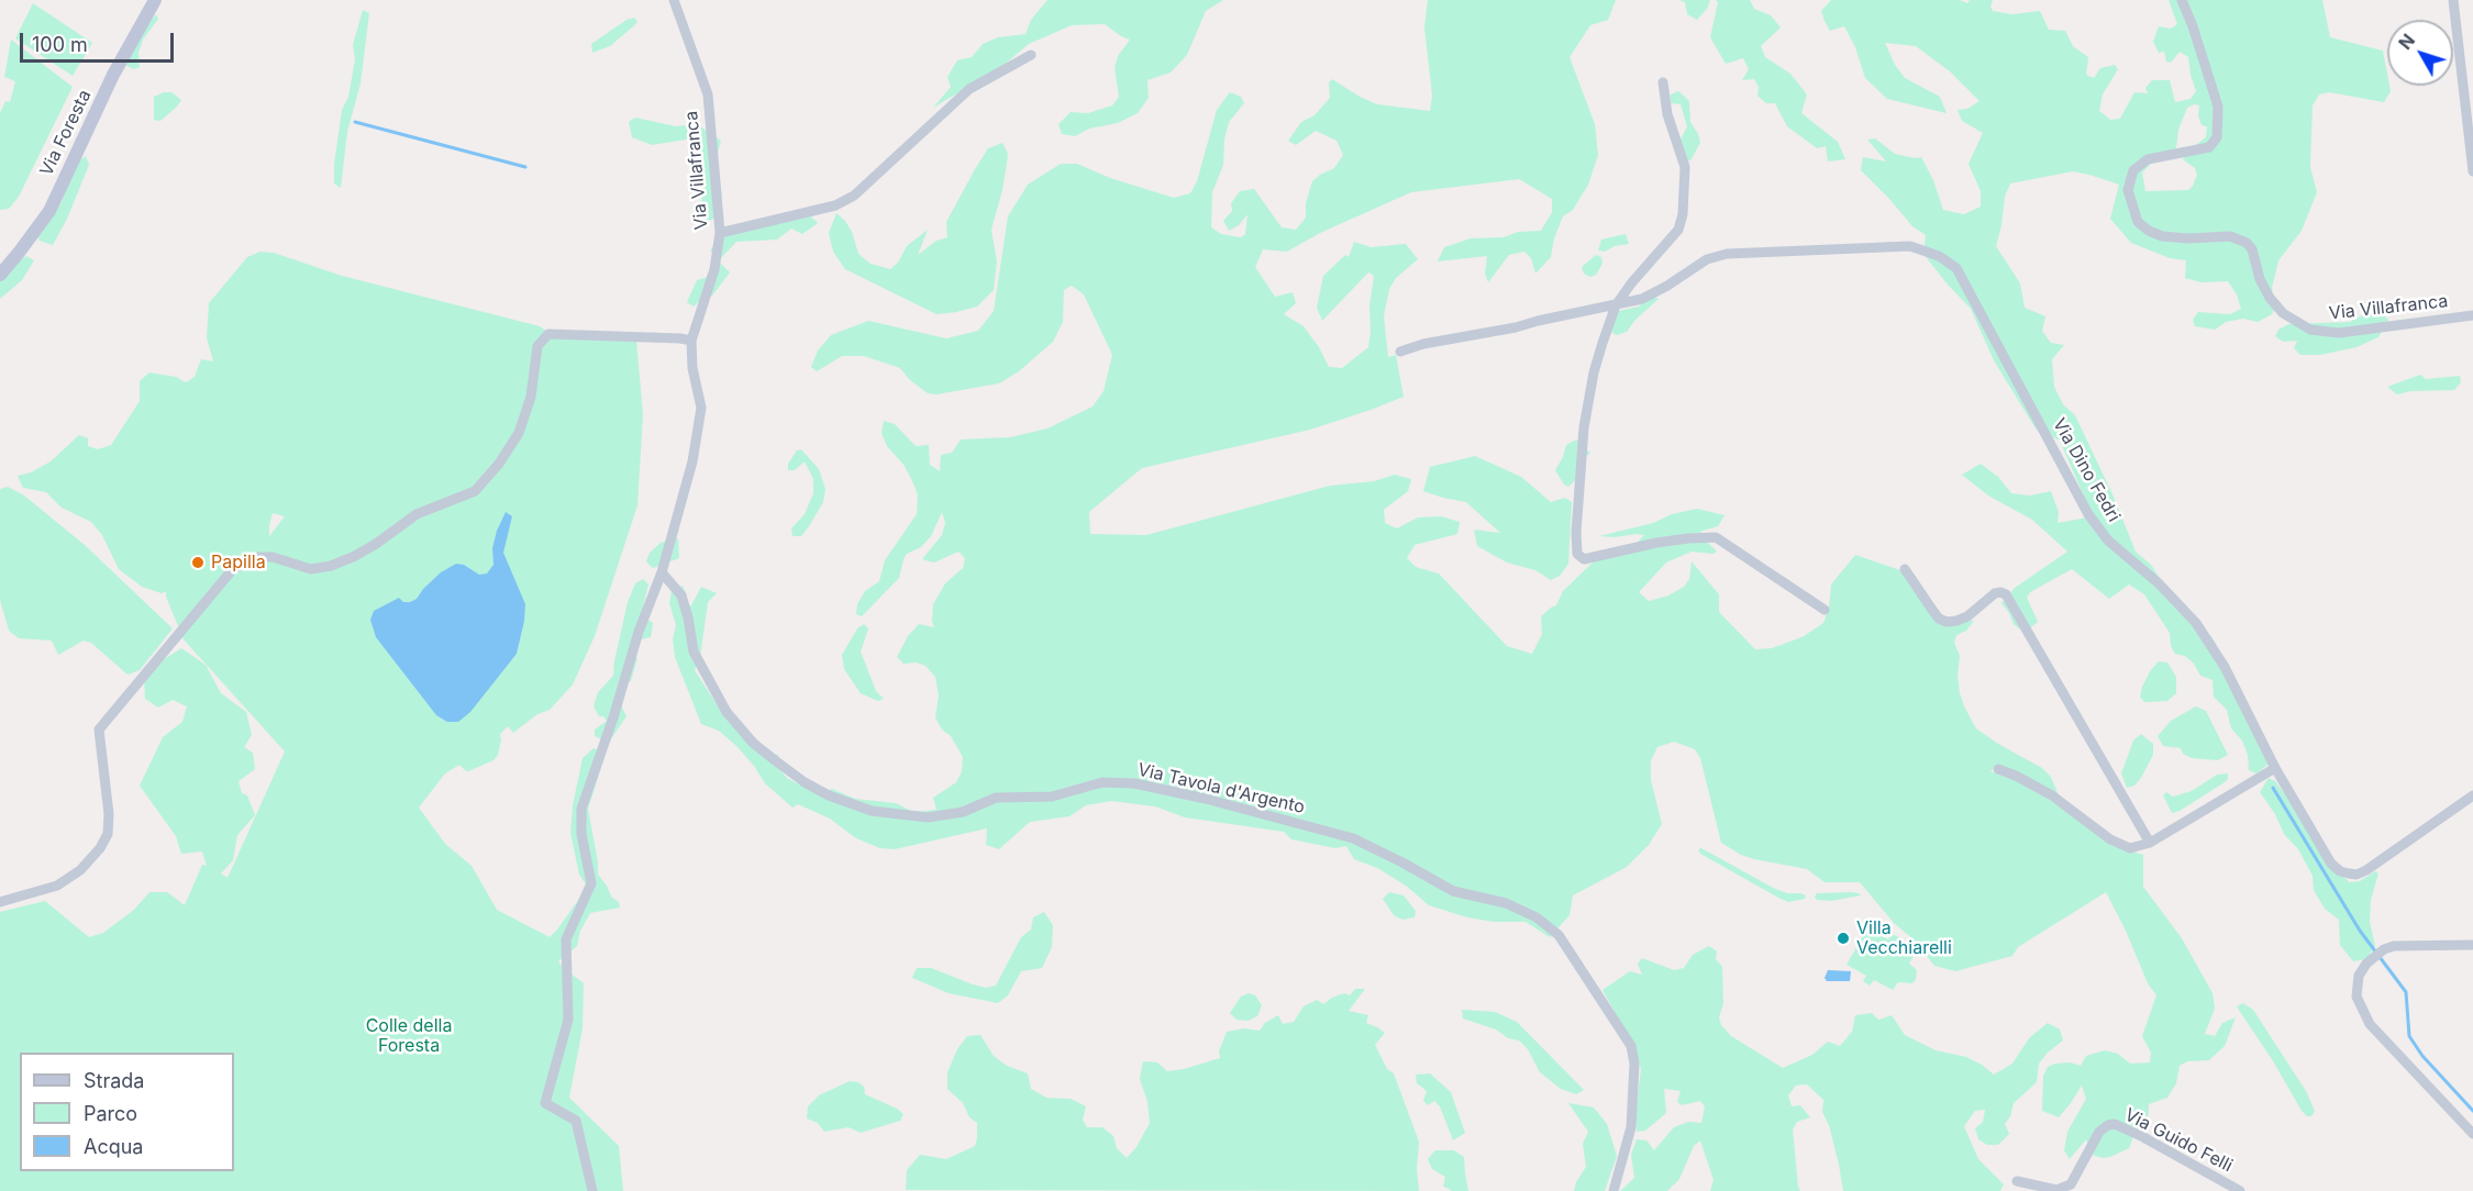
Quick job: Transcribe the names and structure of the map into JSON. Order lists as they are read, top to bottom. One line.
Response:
{"streets":{"main road":["Via Foresta"],"street":["Via Villafranca","Via Dino Fedri","Via Tavola d'Argento","Via Guido Felli"]},"crossings":[["Via Villafranca","Via Tavola d'Argento"]],"parks":["Colle della Foresta"],"places":["Papilla","Villa Vecchiarelli"],"legend":["Strada","Parco","Acqua"],"scale_bar":"100 m","north":"top left"}
